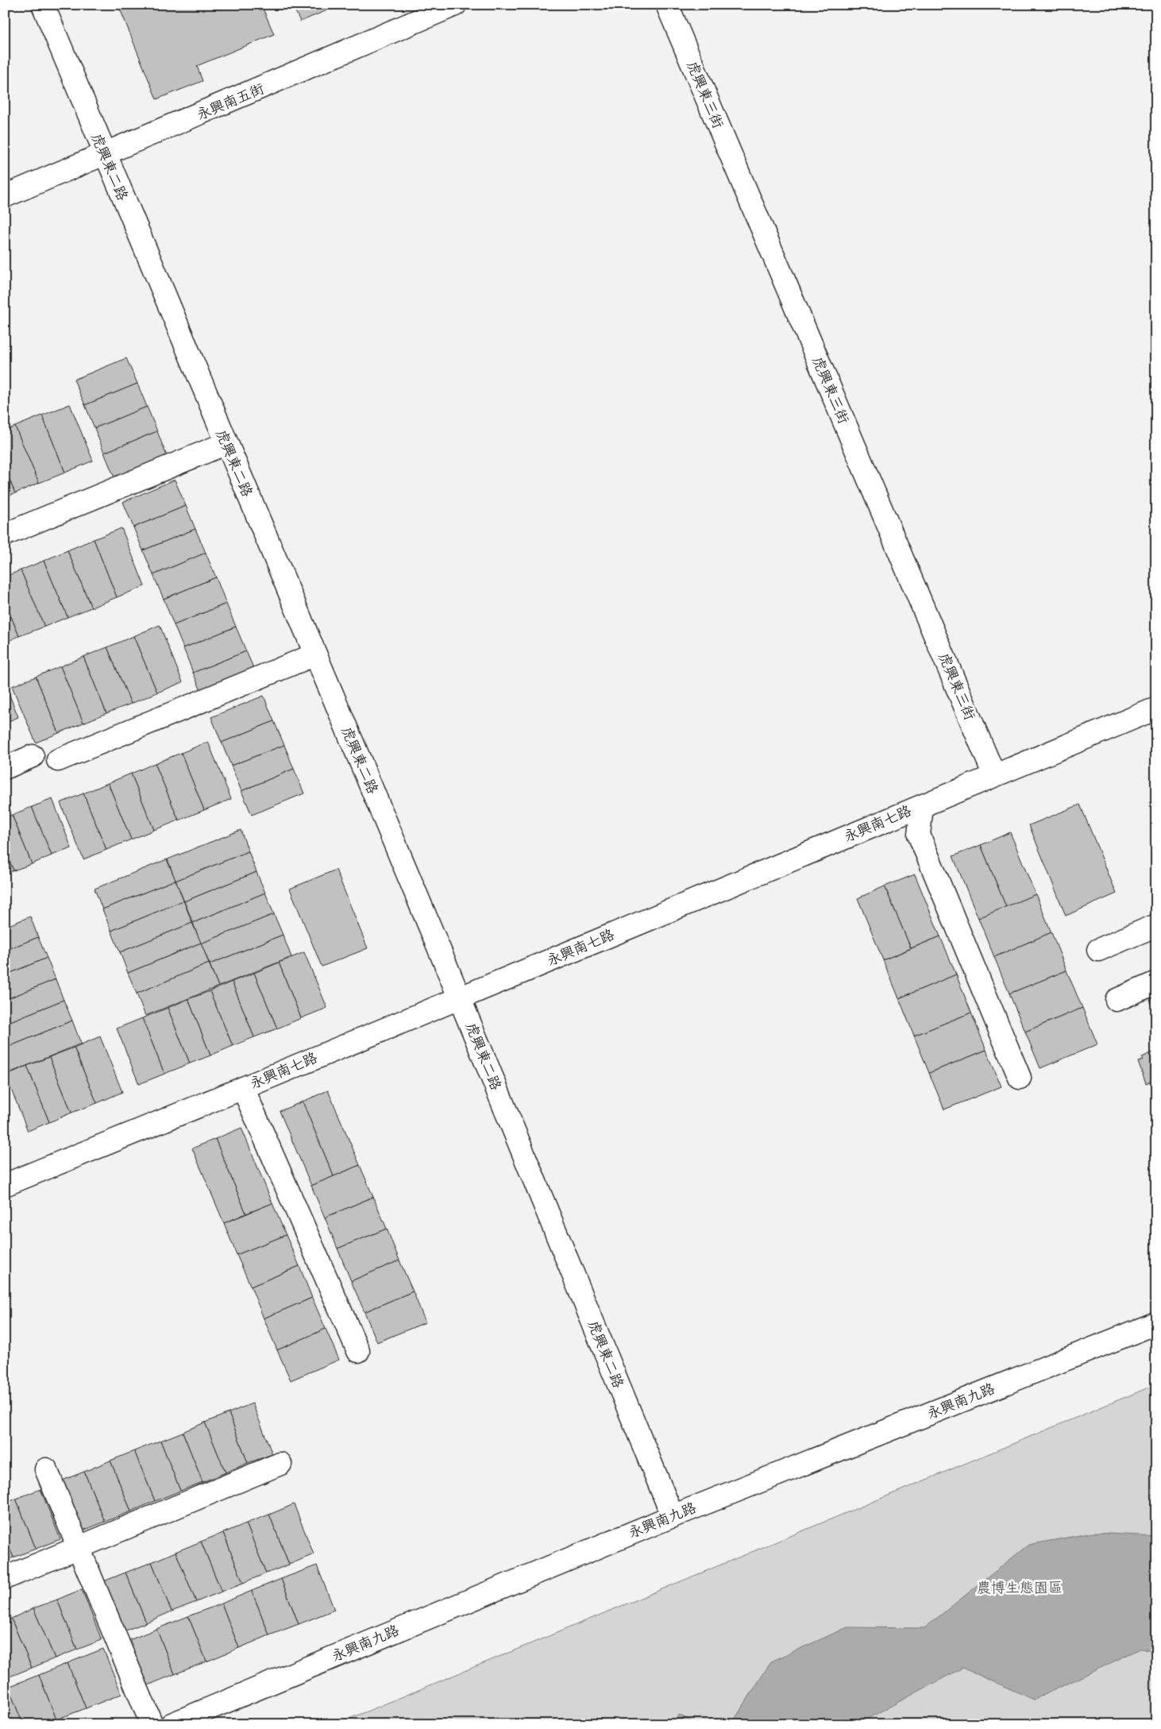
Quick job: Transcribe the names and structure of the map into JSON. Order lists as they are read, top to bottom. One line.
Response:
{"streets":{"street":["虎興東三街","永興南五街","虎興東二路","永興南七路","永興南九路"]},"crossings":[["虎興東三街","永興南七路"],["永興南五街","虎興東二路"],["虎興東二路","永興南七路"],["虎興東二路","永興南九路"]],"parks":["農博生態園區"]}
